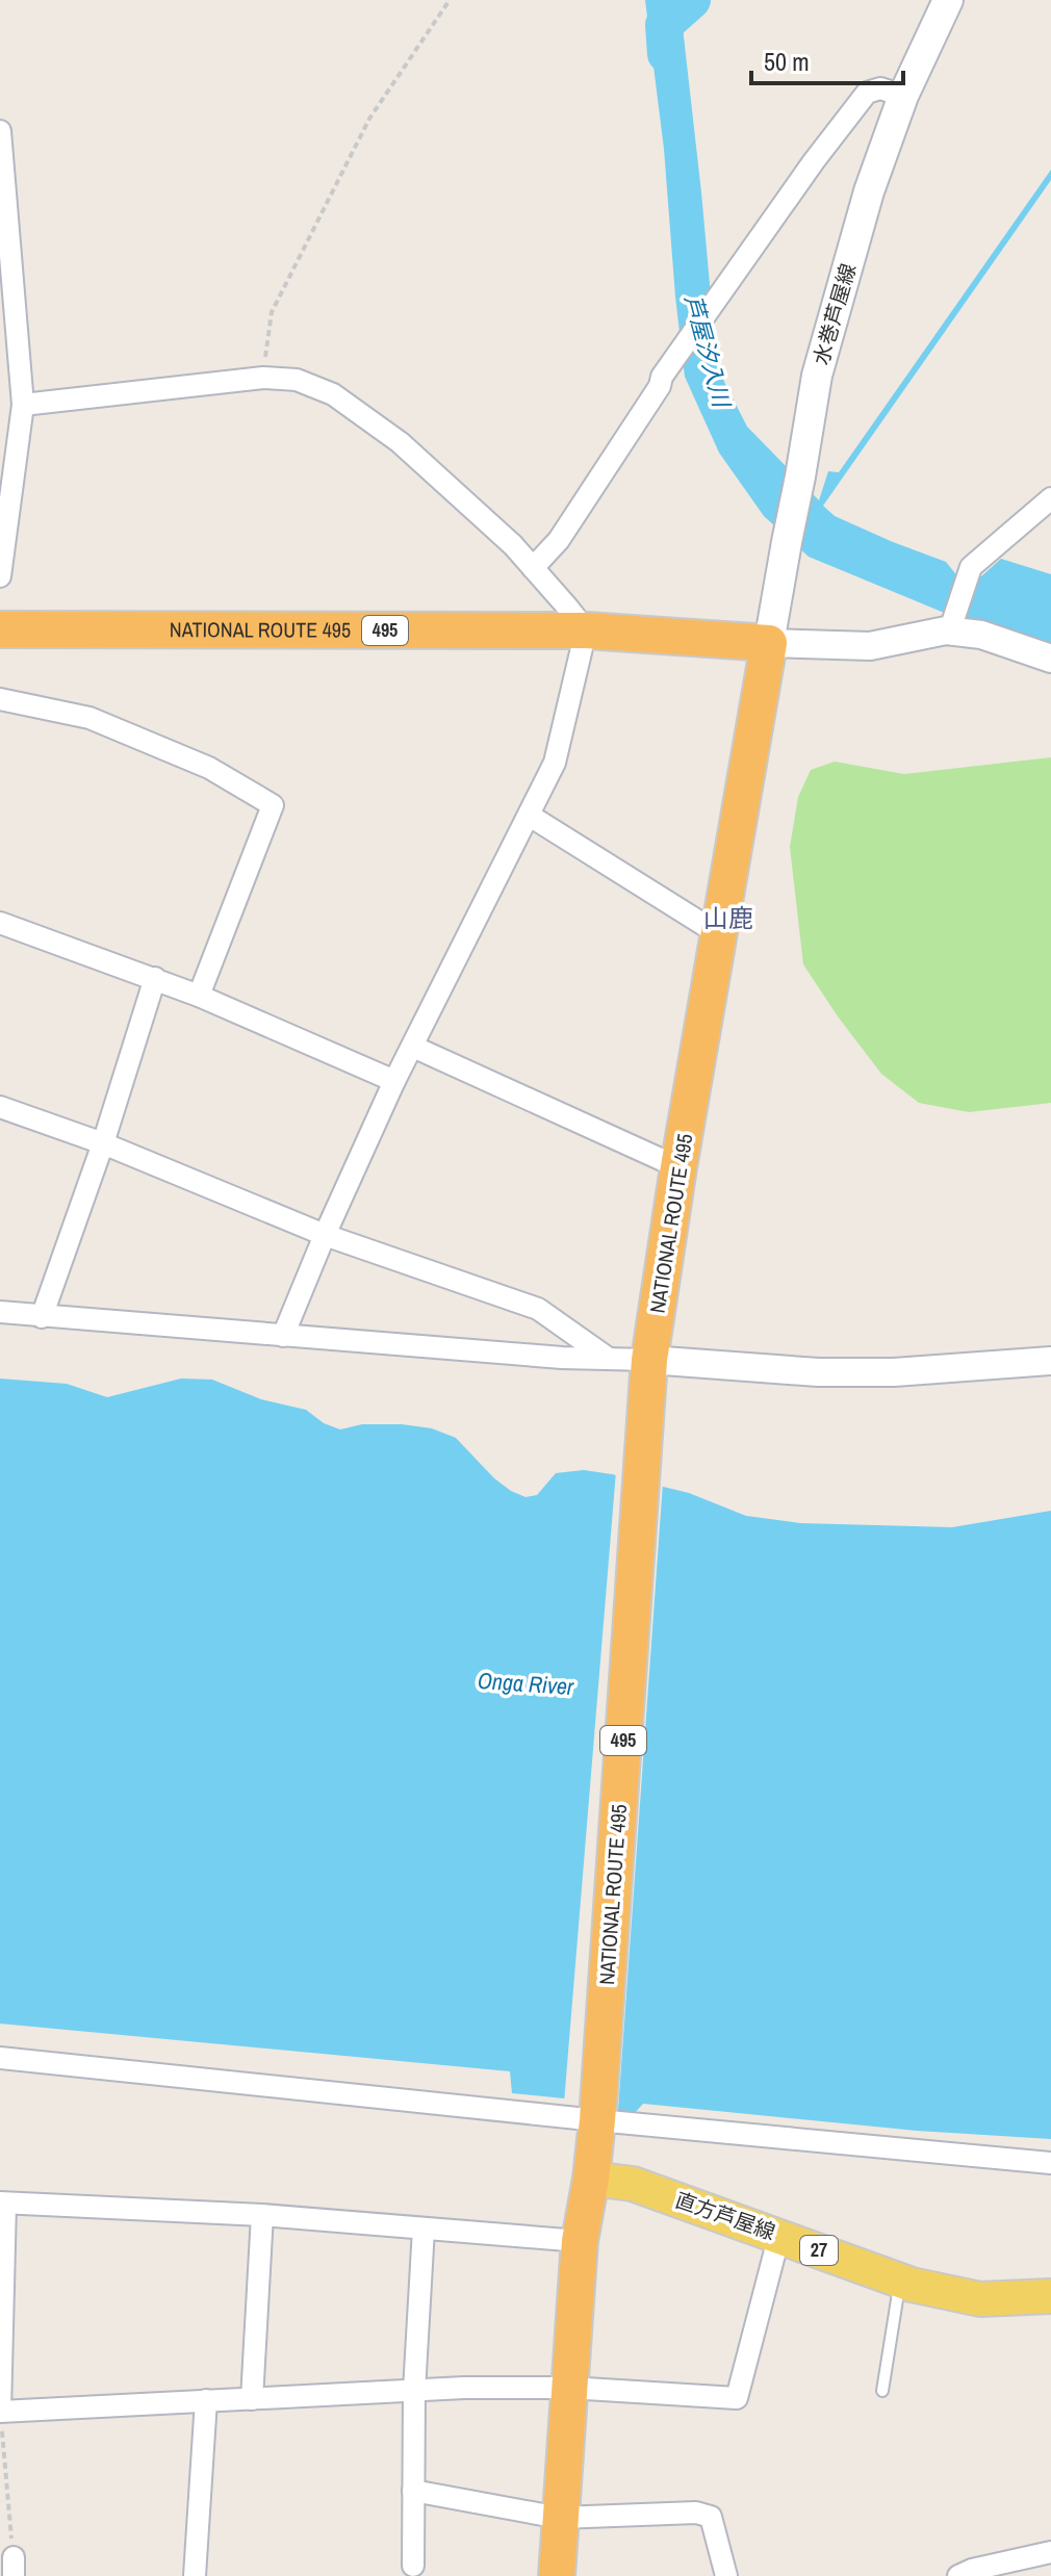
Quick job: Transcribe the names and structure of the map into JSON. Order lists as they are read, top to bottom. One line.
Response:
{"streets":{"highway":["NATIONAL ROUTE 495","495"],"main road":["水巻芦屋線","直方芦屋線","27"]},"crossings":[["水巻芦屋線","NATIONAL ROUTE 495"],["NATIONAL ROUTE 495","直方芦屋線"]],"districts":["山鹿"],"water":["芦屋汐入川","Onga River"],"scale_bar":"50 m"}
